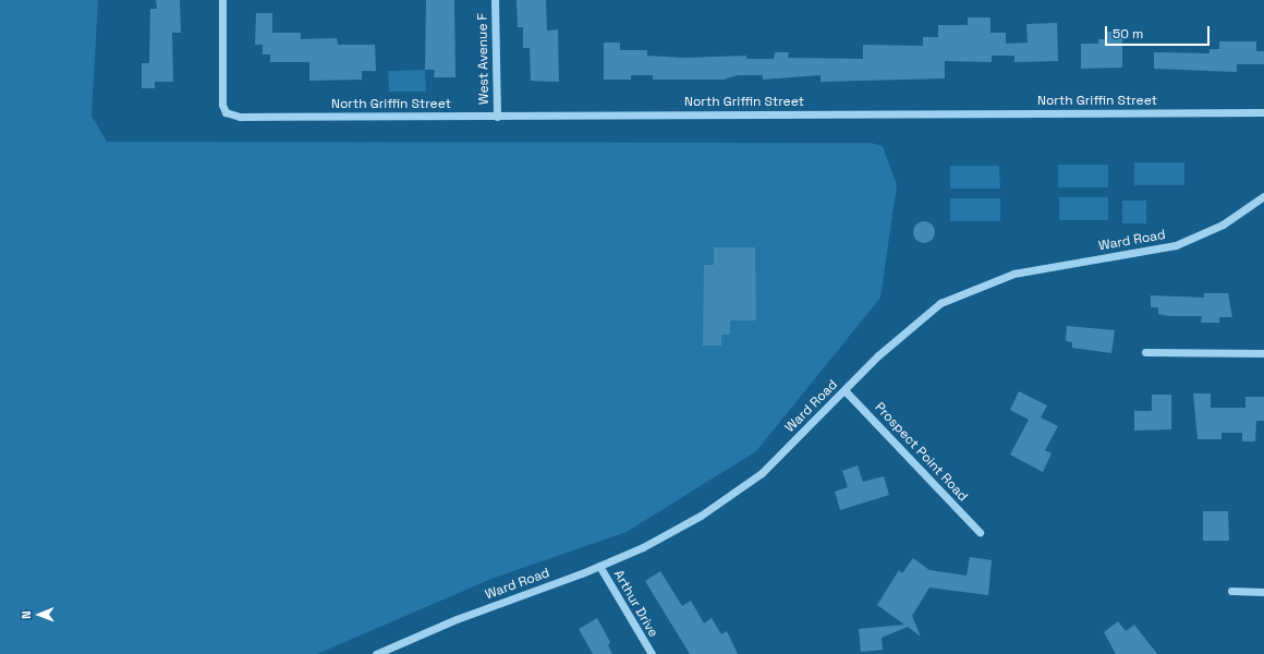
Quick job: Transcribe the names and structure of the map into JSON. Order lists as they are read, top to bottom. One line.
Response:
{"streets":{"street":["West Avenue F","North Griffin Street","Ward Road","Prospect Point Road","Arthur Drive"]},"crossings":[["West Avenue F","North Griffin Street"],["Ward Road","Prospect Point Road"],["Ward Road","Arthur Drive"]],"scale_bar":"50 m","north":"left"}
